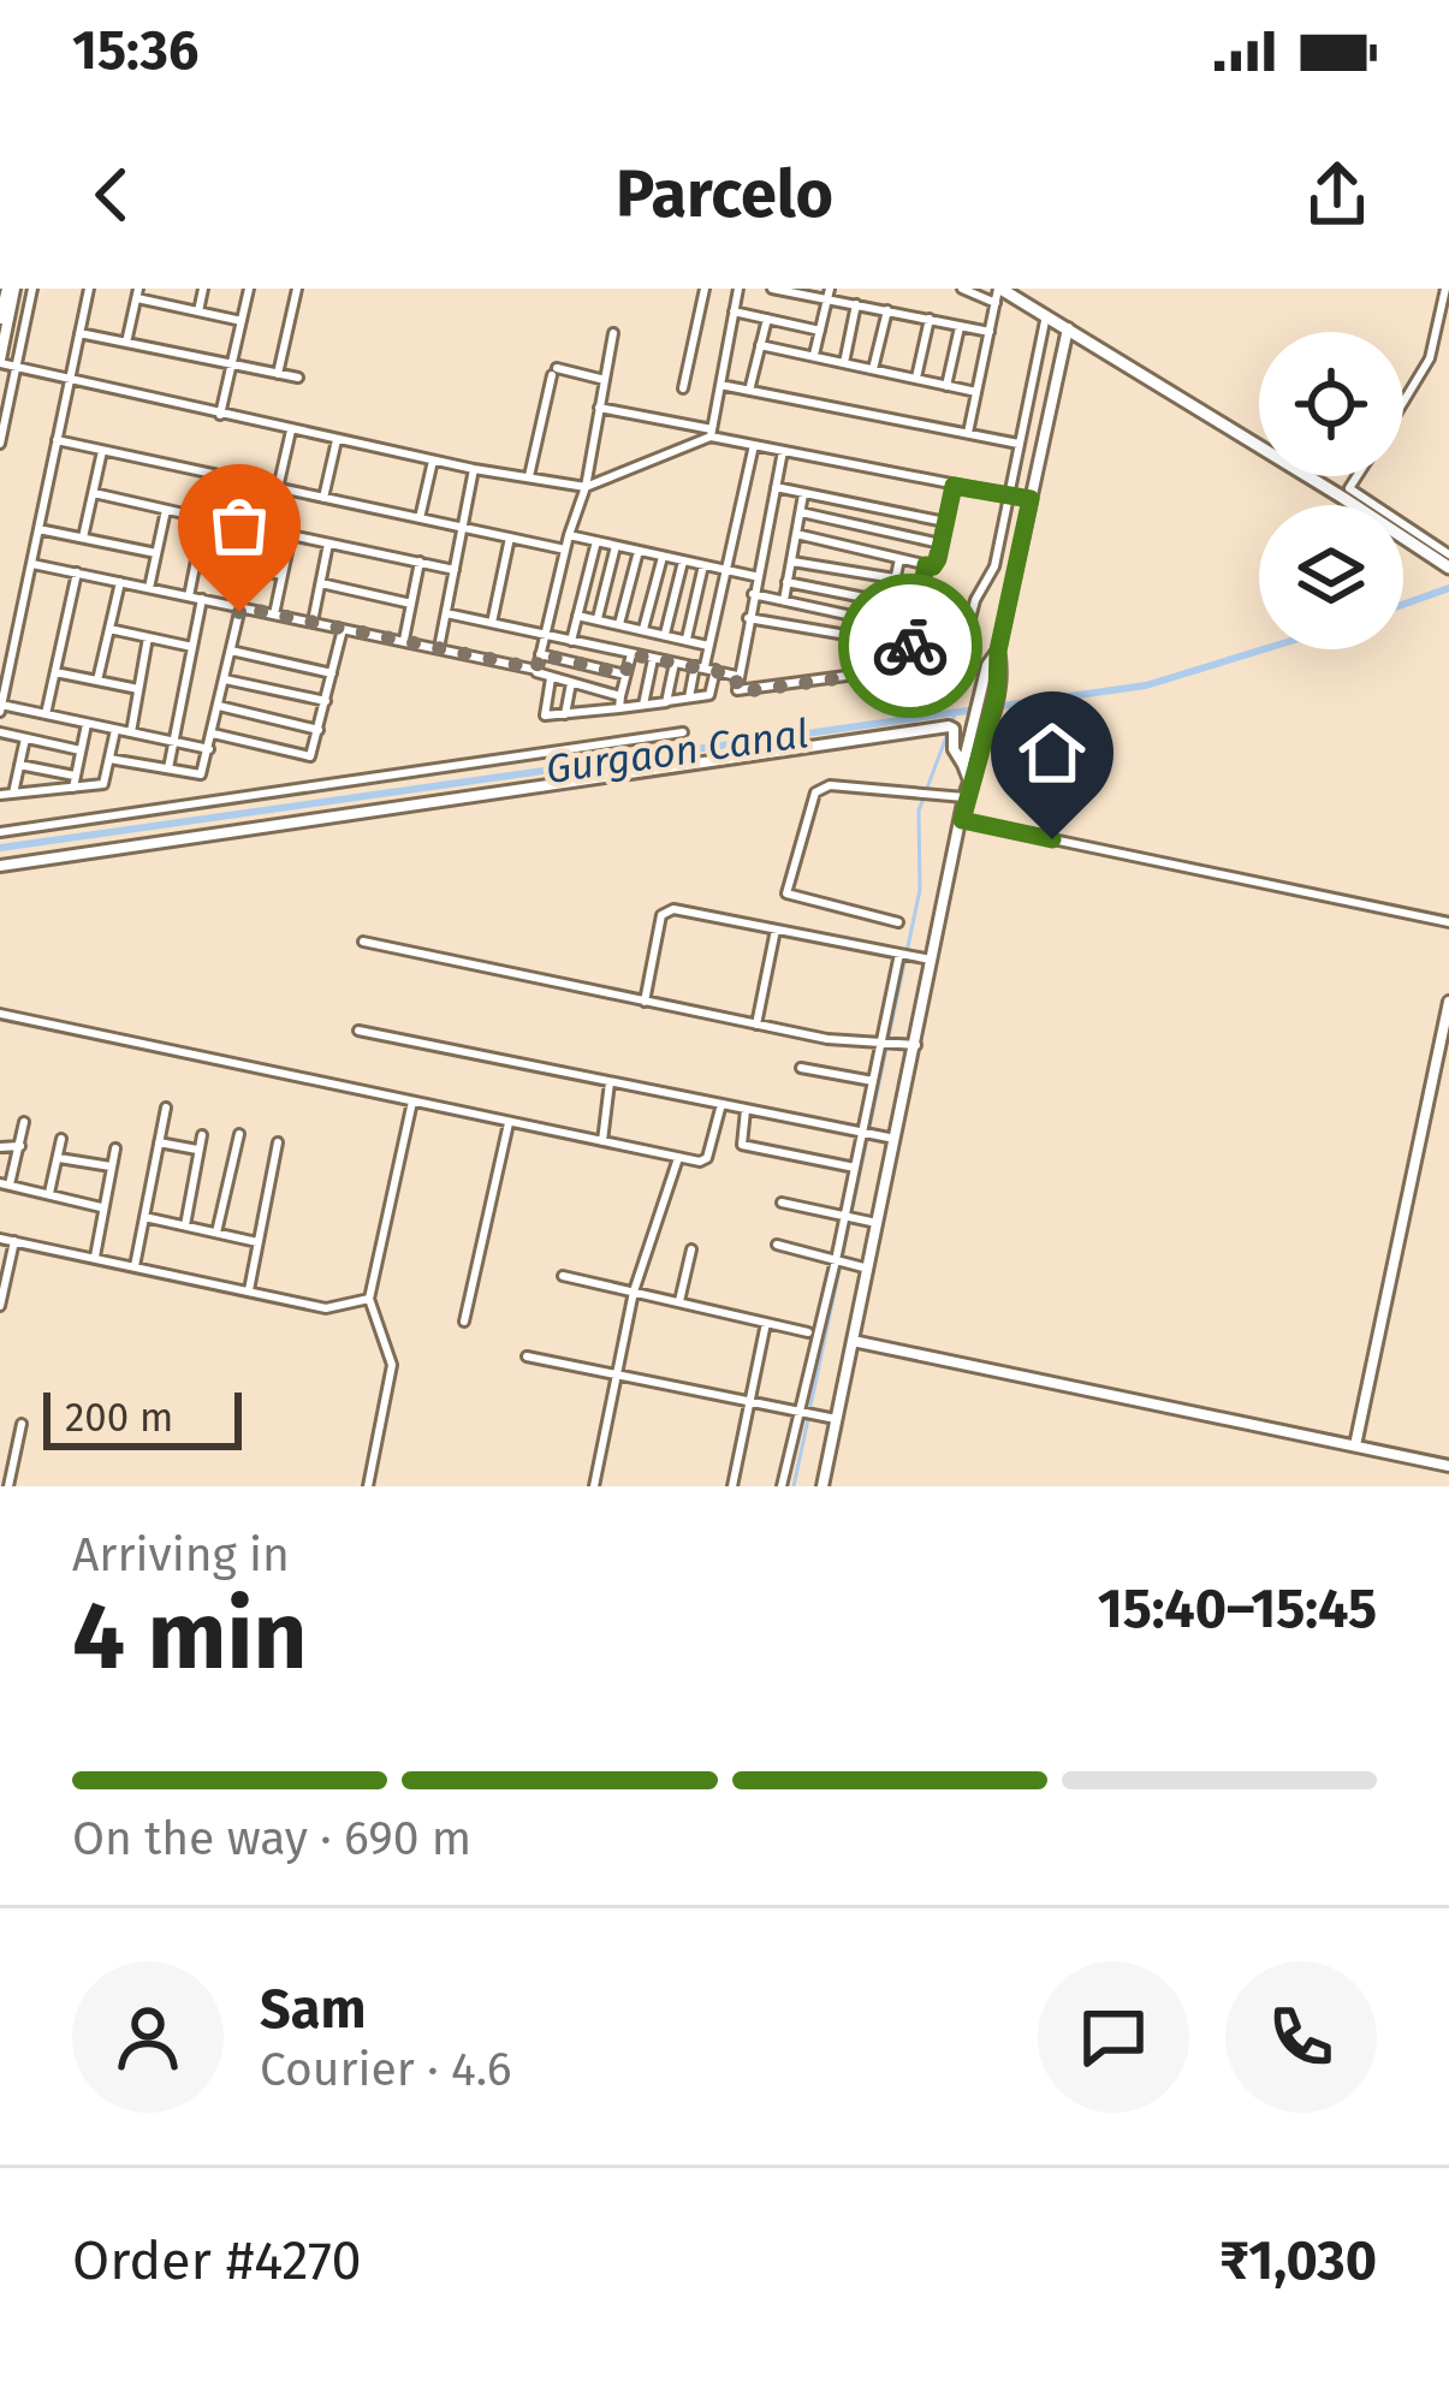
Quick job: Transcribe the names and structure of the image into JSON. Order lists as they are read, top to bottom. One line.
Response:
{"water":["Gurgaon Canal"],"scale_bar":"200 m","page":{"status":"15:36","header":"Parcelo","scale":"200 m","heading":["4 min","Arriving in","15:40–15:45"],"panel":["Sam","Courier · 4.6","Order #4270","₹1,030"],"bar":"On the way · 690 m"}}
